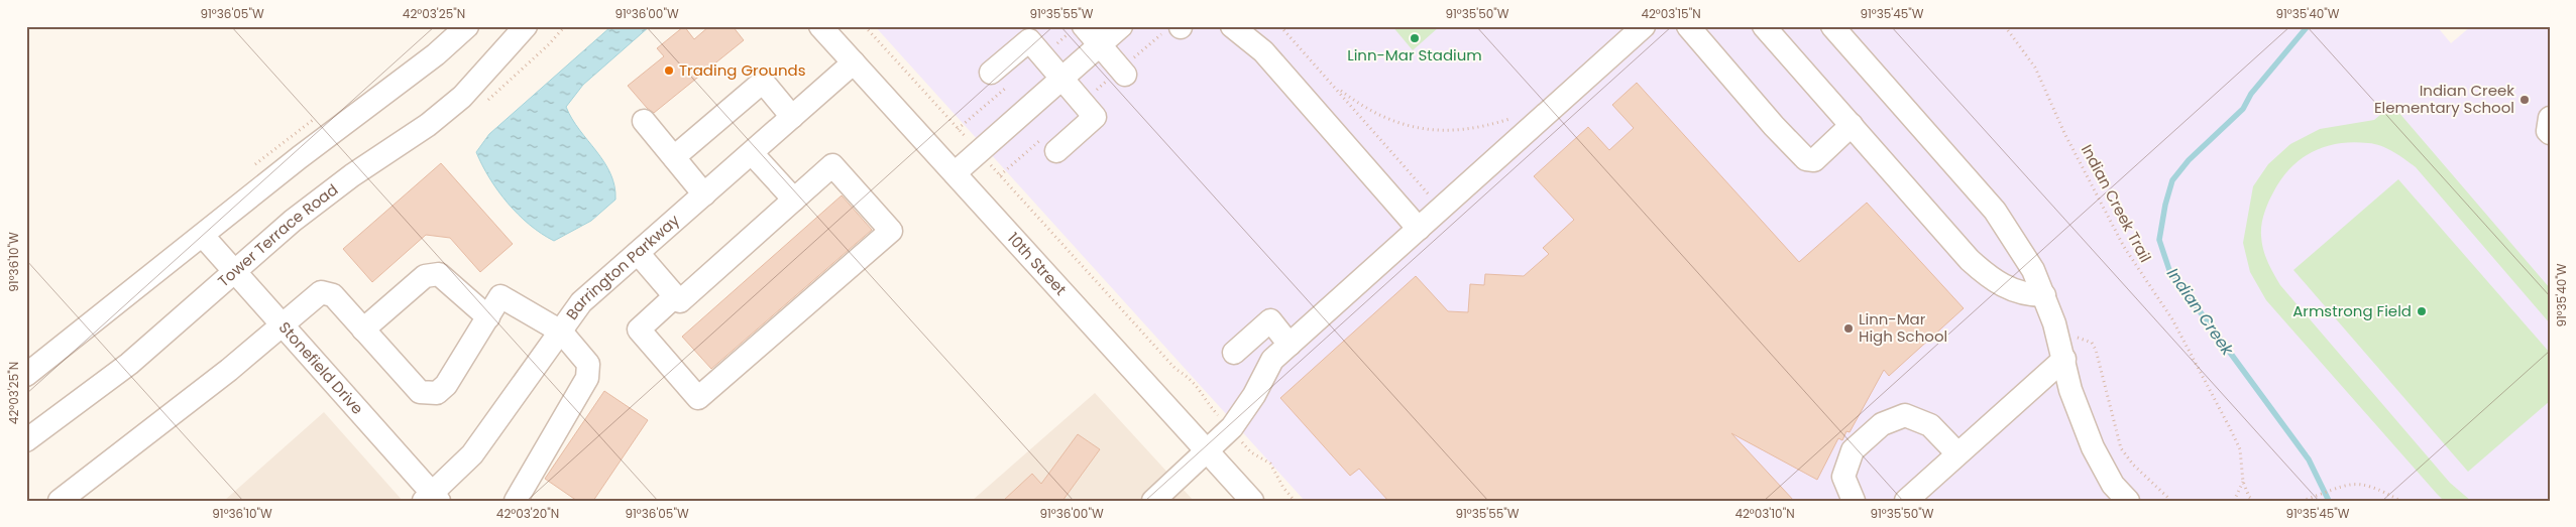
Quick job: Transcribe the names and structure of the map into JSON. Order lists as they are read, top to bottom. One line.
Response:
{"streets":{"street":["Tower Terrace Road","10th Street","Barrington Parkway","Stonefield Drive"],"path":["Indian Creek Trail"]},"crossings":[["Tower Terrace Road","Stonefield Drive"],["10th Street","Barrington Parkway"],["Barrington Parkway","Stonefield Drive"]],"water":["Indian Creek"],"places":["Linn-Mar Stadium","Trading Grounds","Indian Creek Elementary School","Armstrong Field","Linn-Mar High School"],"coordinates":["91°36'05\"W","42°03'25\"N","91°36'00\"W","91°35'55\"W","91°35'50\"W","42°03'15\"N","91°35'45\"W","91°35'40\"W","91°36'10\"W","42°03'20\"N","42°03'10\"N"]}
